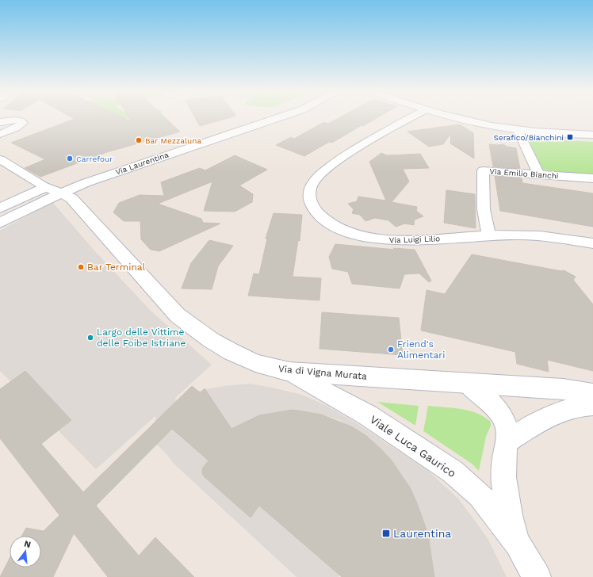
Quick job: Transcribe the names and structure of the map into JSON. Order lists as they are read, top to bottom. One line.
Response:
{"streets":{"main road":["Via Laurentina","Via di Vigna Murata"],"street":["Via Emilio Bianchi","Via Luigi Lilio","Viale Luca Gaurico"]},"crossings":[["Via Laurentina","Via di Vigna Murata"],["Via Emilio Bianchi","Via Luigi Lilio"],["Via di Vigna Murata","Viale Luca Gaurico"]],"places":{"transit":["Serafico/Bianchini","Laurentina"],"other":["Bar Mezzaluna","Carrefour","Bar Terminal","Largo delle Vittime delle Foibe Istriane","Friend's Alimentari"]},"north":"top"}
